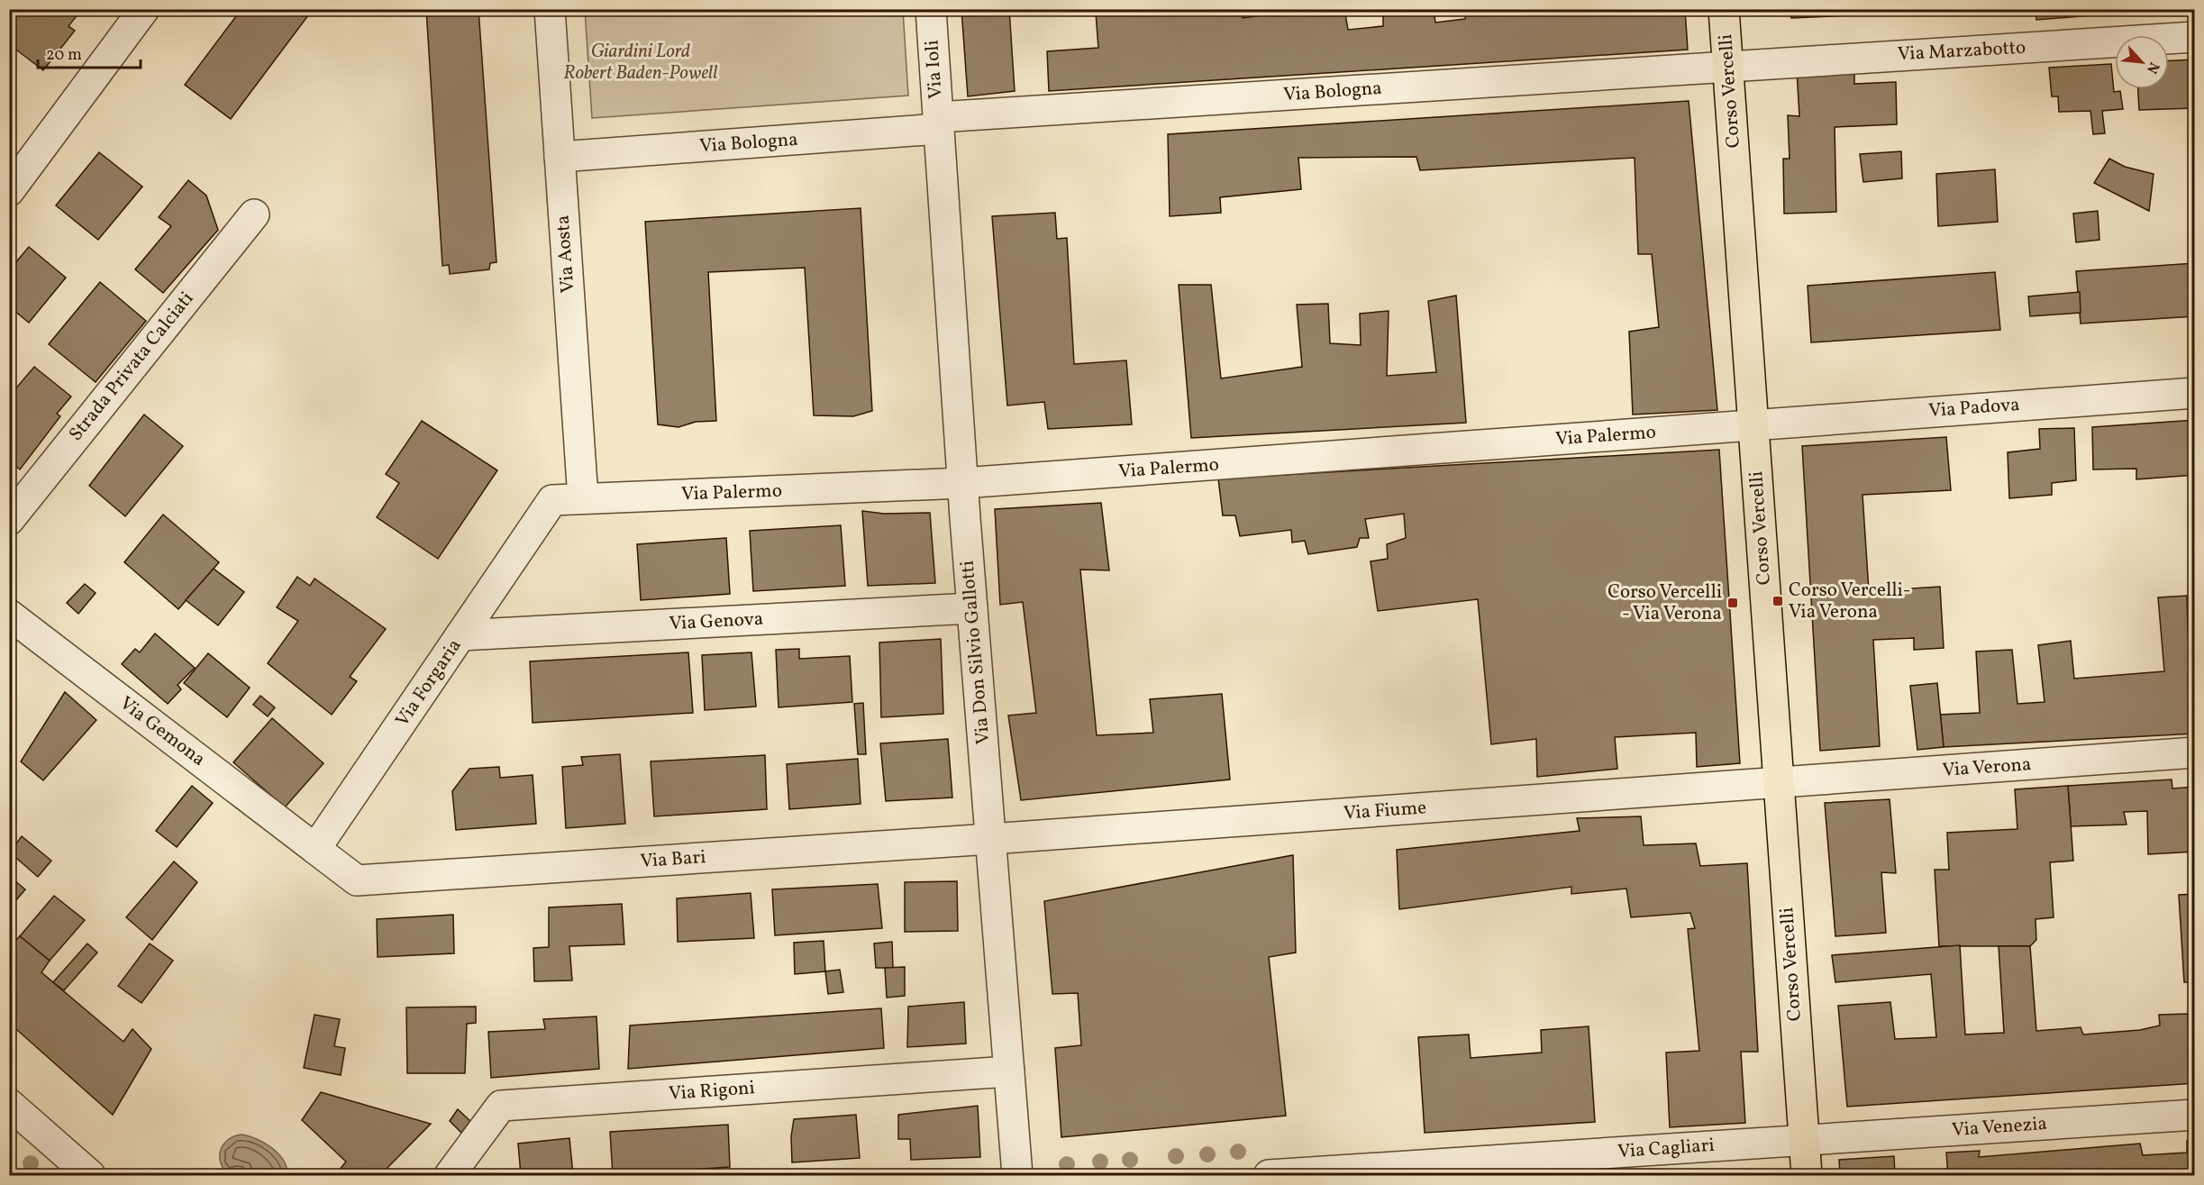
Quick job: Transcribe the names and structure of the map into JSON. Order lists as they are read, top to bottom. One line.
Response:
{"streets":{"main road":["Corso Vercelli"],"street":["Via Marzabotto","Via Ioli","Via Bologna","Via Aosta","Strada Privata Calciati","Via Padova","Via Palermo","Via Genova","Via Don Silvio Gallotti","Via Forgaria","Via Gemona","Via Verona","Via Fiume","Via Bari","Via Rigoni","Via Venezia","Via Cagliari"]},"crossings":[["Via Marzabotto","Corso Vercelli"],["Via Marzabotto","Via Bologna"],["Via Ioli","Via Bologna"],["Via Ioli","Via Don Silvio Gallotti"],["Corso Vercelli","Via Bologna"],["Corso Vercelli","Via Padova"],["Corso Vercelli","Via Palermo"],["Corso Vercelli","Via Verona"],["Corso Vercelli","Via Fiume"],["Corso Vercelli","Via Venezia"],["Corso Vercelli","Via Cagliari"],["Via Bologna","Via Aosta"],["Via Bologna","Via Don Silvio Gallotti"],["Via Aosta","Via Palermo"],["Via Aosta","Via Forgaria"],["Via Padova","Via Palermo"],["Via Palermo","Via Don Silvio Gallotti"],["Via Palermo","Via Forgaria"],["Via Genova","Via Don Silvio Gallotti"],["Via Genova","Via Forgaria"],["Via Don Silvio Gallotti","Via Fiume"],["Via Don Silvio Gallotti","Via Bari"],["Via Don Silvio Gallotti","Via Rigoni"],["Via Forgaria","Via Gemona"],["Via Forgaria","Via Bari"],["Via Gemona","Via Bari"],["Via Verona","Via Fiume"],["Via Fiume","Via Bari"],["Via Venezia","Via Cagliari"]],"parks":["Giardini Lord Robert Baden-Powell"],"places":{"transit":["Corso Vercelli- Via Verona","Corso Vercelli - Via Verona"]},"scale_bar":"20 m","north":"bottom right"}
